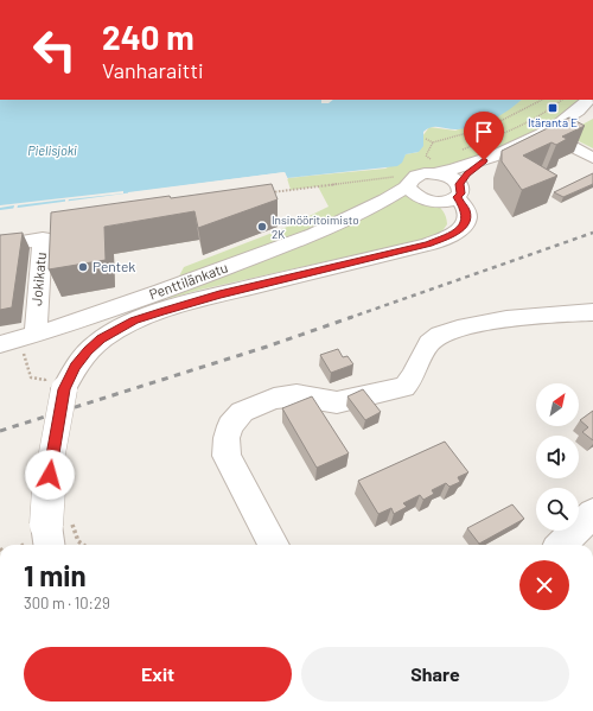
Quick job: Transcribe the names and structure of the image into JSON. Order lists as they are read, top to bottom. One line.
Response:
{"streets":{"street":["Jokikatu","Penttilänkatu"]},"crossings":[["Jokikatu","Penttilänkatu"]],"water":["Pielisjoki"],"places":{"transit":["Itäranta E"],"other":["Insinööritoimisto 2K","Pentek"]},"north":"top right","page":{"turn":["240 m","Vanharaitti"],"heading":["1 min","300 m · 10:29"],"buttons":["Exit","Share"]}}
